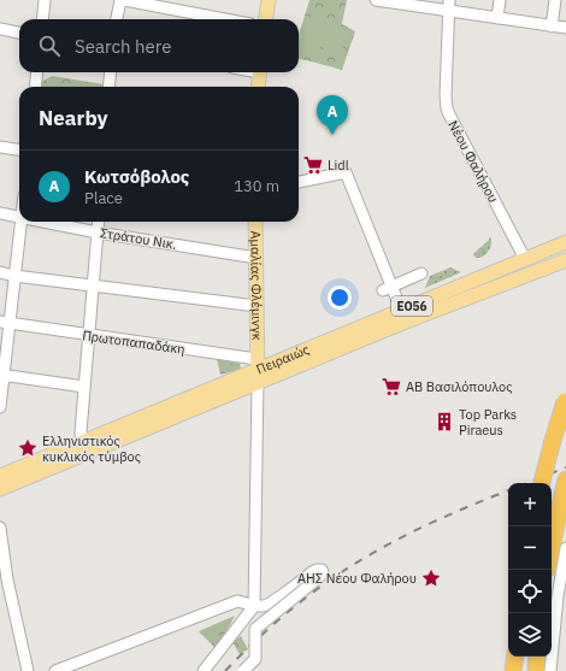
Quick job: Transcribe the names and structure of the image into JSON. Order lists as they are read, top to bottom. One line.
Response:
{"streets":{"main road":["Αμαλίας Φλέμινγκ","ΕΟ56","Πειραιώς"],"street":["Νέου Φαλήρου","Στράτου Νικ.","Πρωτοπαπαδάκη"]},"crossings":[["Νέου Φαλήρου","Πειραιώς"],["Στράτου Νικ.","Αμαλίας Φλέμινγκ"],["Αμαλίας Φλέμινγκ","Πρωτοπαπαδάκη"],["Αμαλίας Φλέμινγκ","Πειραιώς"],["Πρωτοπαπαδάκη","Πειραιώς"]],"places":{"supermarket":["Lidl","ΑΒ Βασιλόπουλος"],"building":["Top Parks Piraeus"],"place":["Ελληνιστικός κυκλικός τύμβος","ΑΗΣ Νέου Φαλήρου"]},"page":{"search":"Search here","heading":"Nearby","pins":"A","list":[{"mark":"A","name":"Κωτσόβολος","note":"Place","value":"130 m"}],"map_buttons":["+","−"]}}
